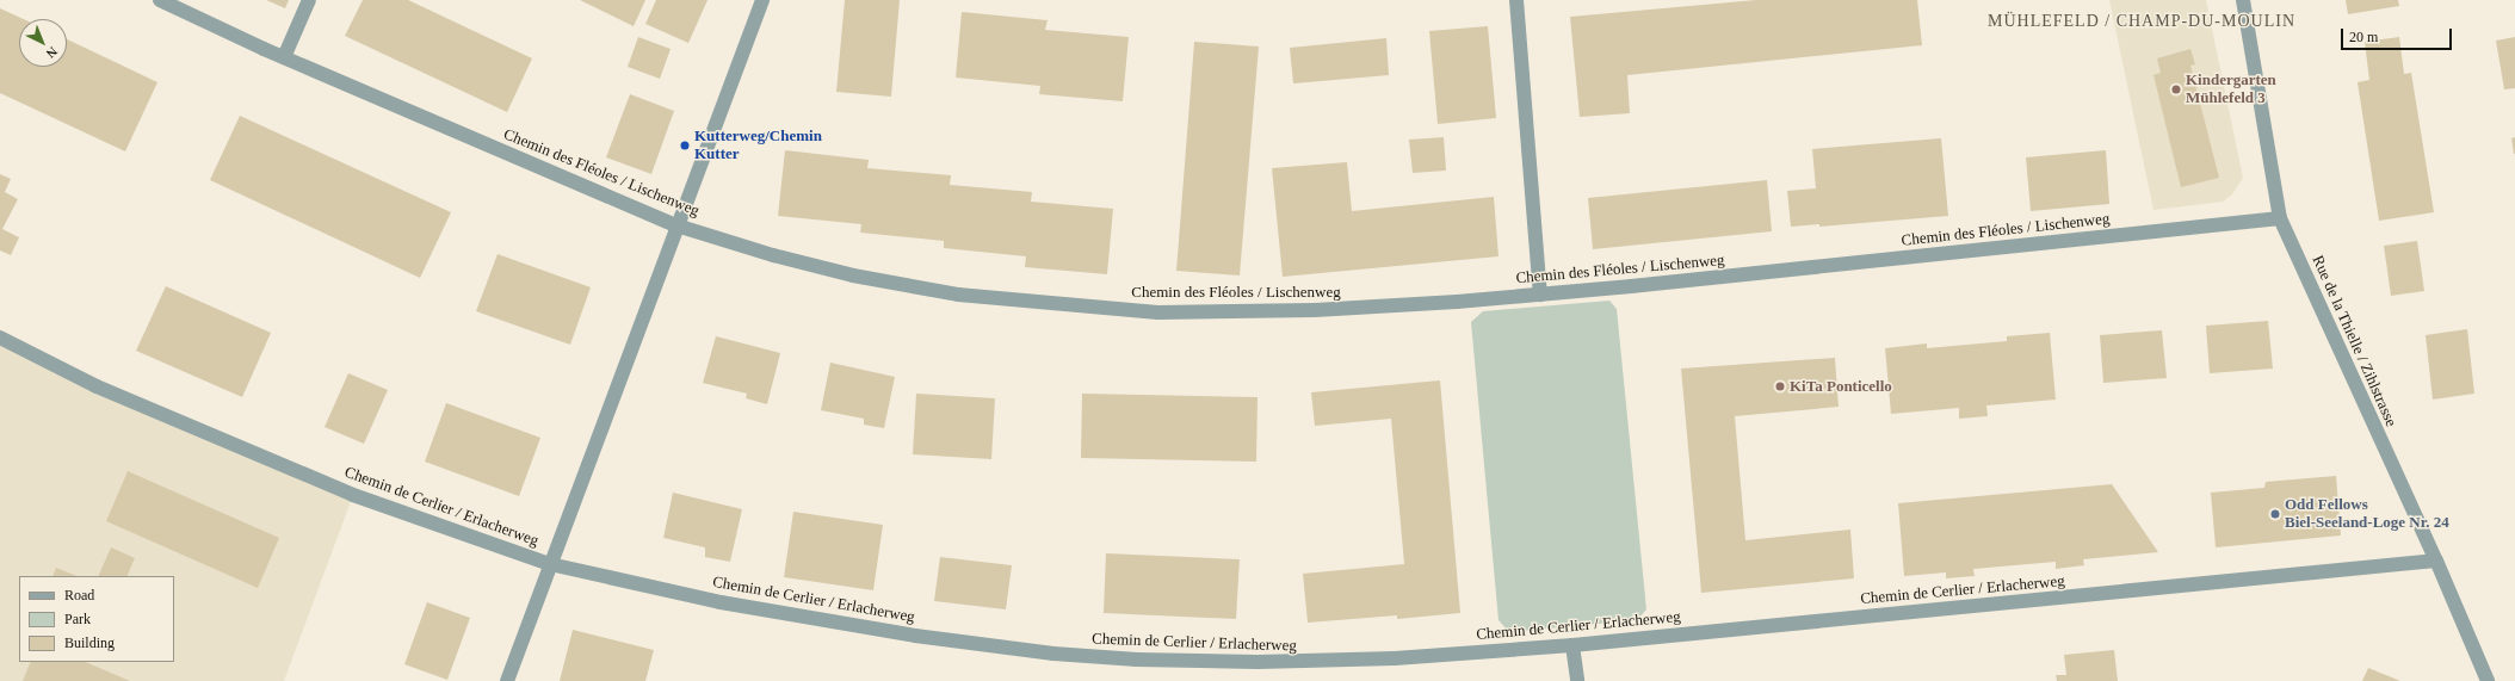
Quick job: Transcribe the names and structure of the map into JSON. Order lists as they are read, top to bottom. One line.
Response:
{"streets":{"street":["Chemin des Fléoles / Lischenweg","Rue de la Thielle / Zihlstrasse","Chemin de Cerlier / Erlacherweg"]},"crossings":[["Chemin des Fléoles / Lischenweg","Rue de la Thielle / Zihlstrasse"],["Rue de la Thielle / Zihlstrasse","Chemin de Cerlier / Erlacherweg"]],"districts":["MÜHLEFELD / CHAMP-DU-MOULIN"],"places":["Kindergarten Mühlefeld 3","Kutterweg/Chemin Kutter","KiTa Ponticello","Odd Fellows Biel-Seeland-Loge Nr. 24"],"legend":["Road","Park","Building"],"scale_bar":"20 m","north":"bottom right"}
